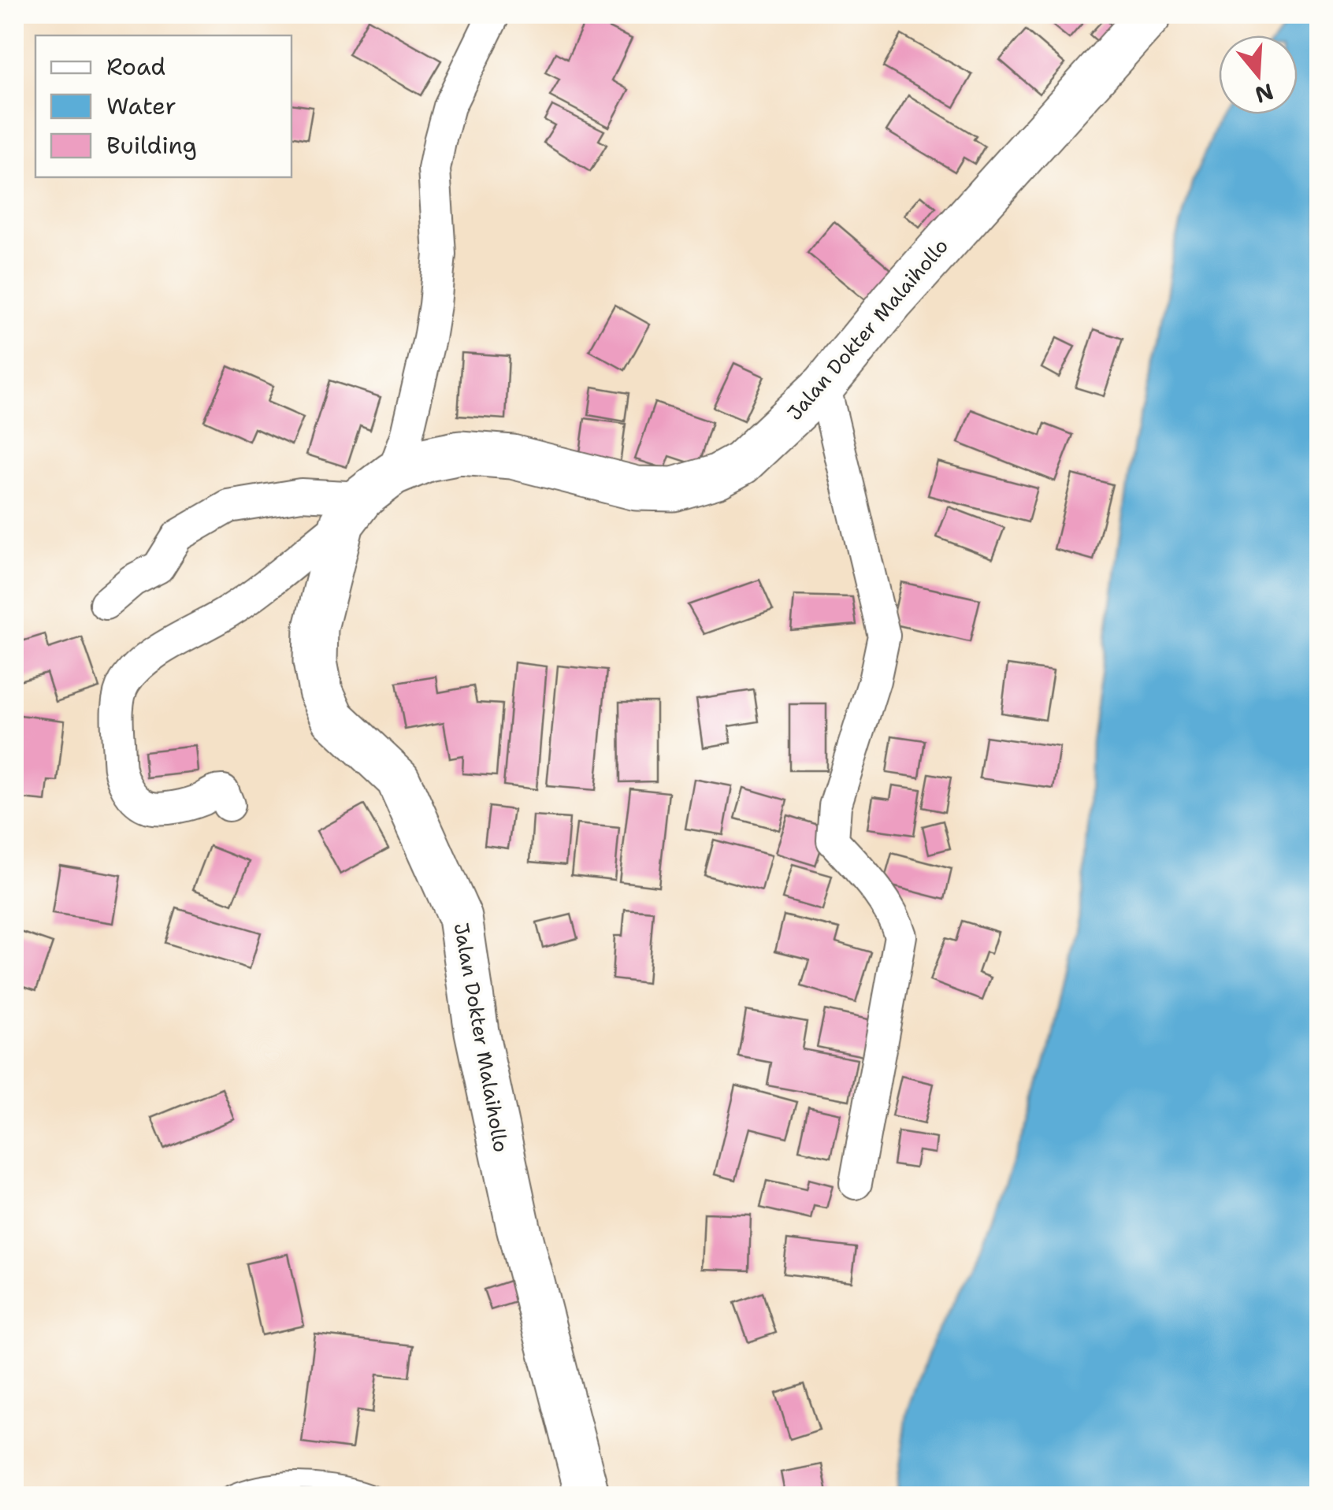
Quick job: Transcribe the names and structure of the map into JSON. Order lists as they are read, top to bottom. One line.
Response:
{"streets":{"main road":["Jalan Dokter Malaihollo"]},"legend":["Road","Water","Building"],"north":"bottom"}
